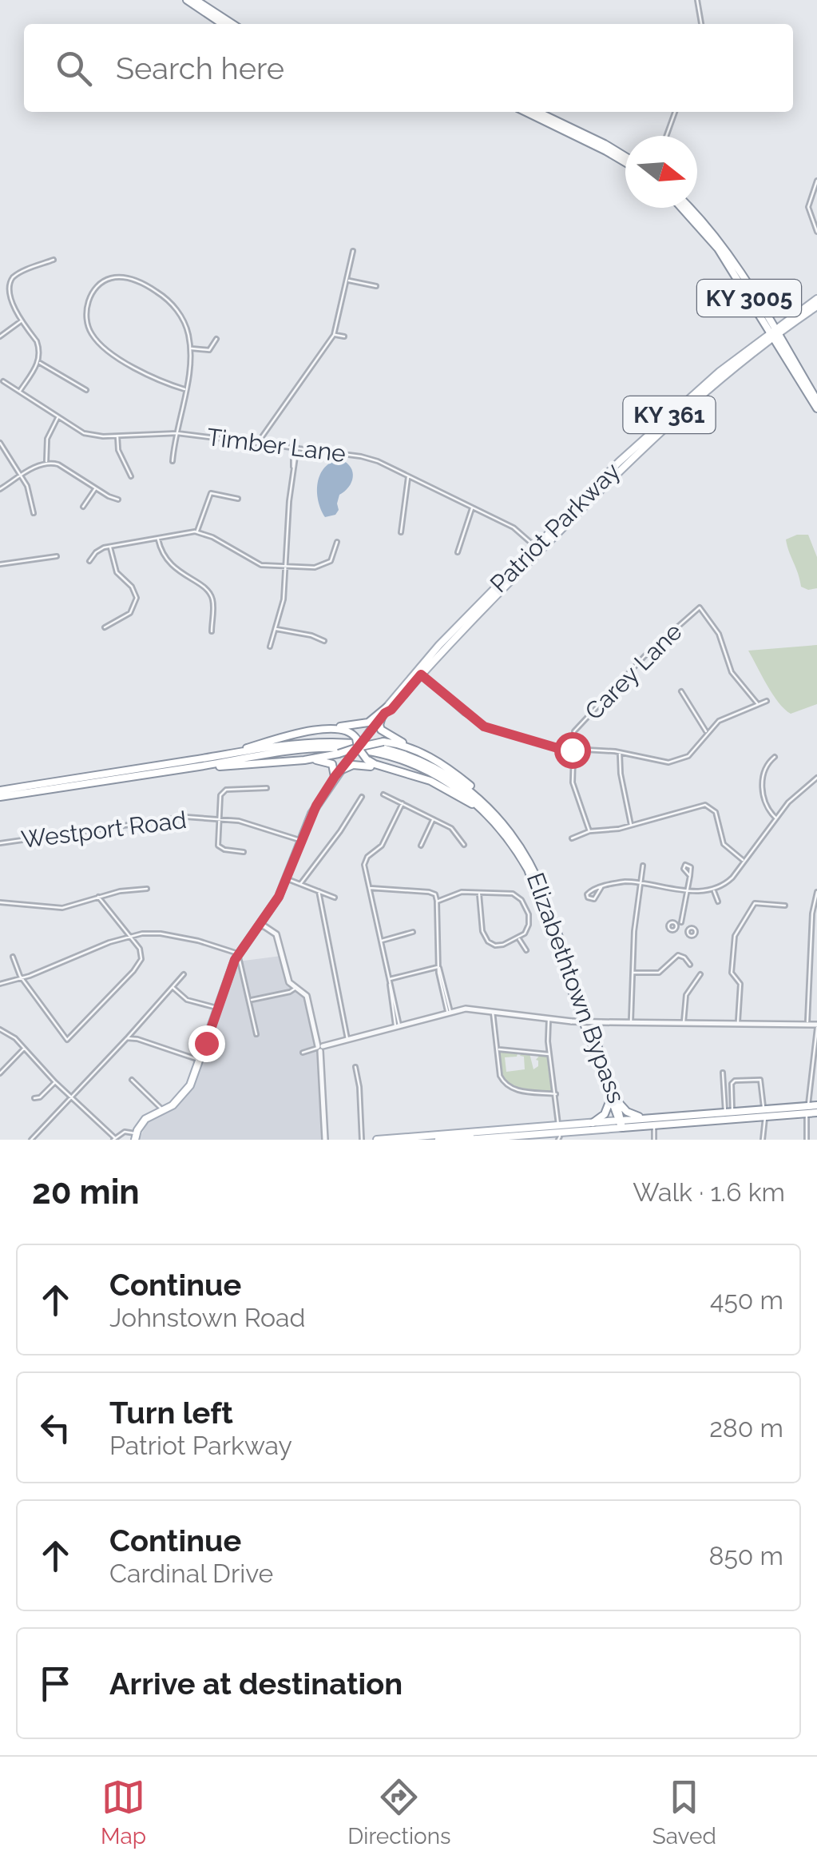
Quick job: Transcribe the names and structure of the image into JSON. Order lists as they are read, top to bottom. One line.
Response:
{"streets":{"main road":["KY 3005","KY 361","Patriot Parkway","Elizabethtown Bypass"],"street":["Timber Lane","Carey Lane","Westport Road"]},"crossings":[["KY 3005","Patriot Parkway"],["Timber Lane","Patriot Parkway"]],"north":"right","page":{"search":"Search here","heading":["20 min","Walk · 1.6 km"],"list":[["Continue","Johnstown Road","450 m"],["Turn left","Patriot Parkway","280 m"],["Continue","Cardinal Drive","850 m"],"Arrive at destination"],"nav":["Map","Directions","Saved"]}}
